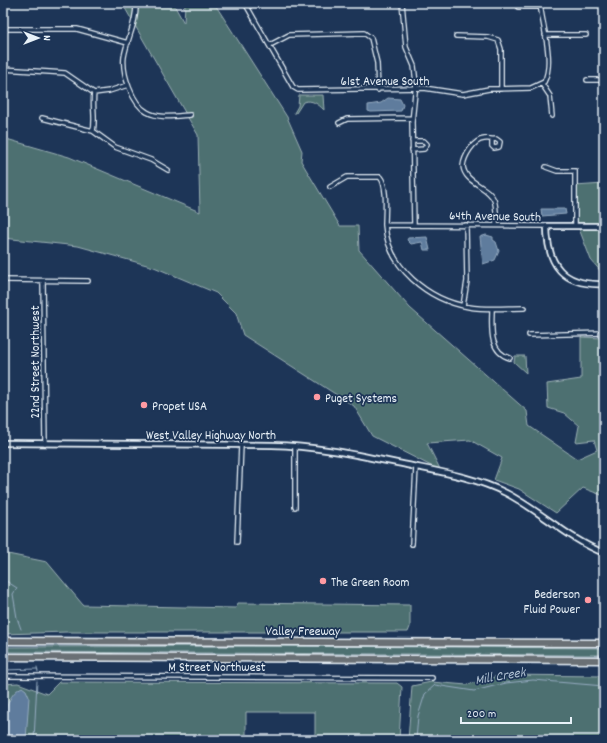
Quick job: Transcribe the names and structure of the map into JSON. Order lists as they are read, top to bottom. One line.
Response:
{"streets":{"highway":["Valley Freeway"],"main road":["64th Avenue South","West Valley Highway North"],"street":["61st Avenue South","22nd Street Northwest","M Street Northwest"]},"crossings":[["22nd Street Northwest","West Valley Highway North"]],"water":["Mill Creek"],"places":["Puget Systems","Propet USA","The Green Room","Bederson Fluid Power"],"scale_bar":"200 m","north":"right"}
